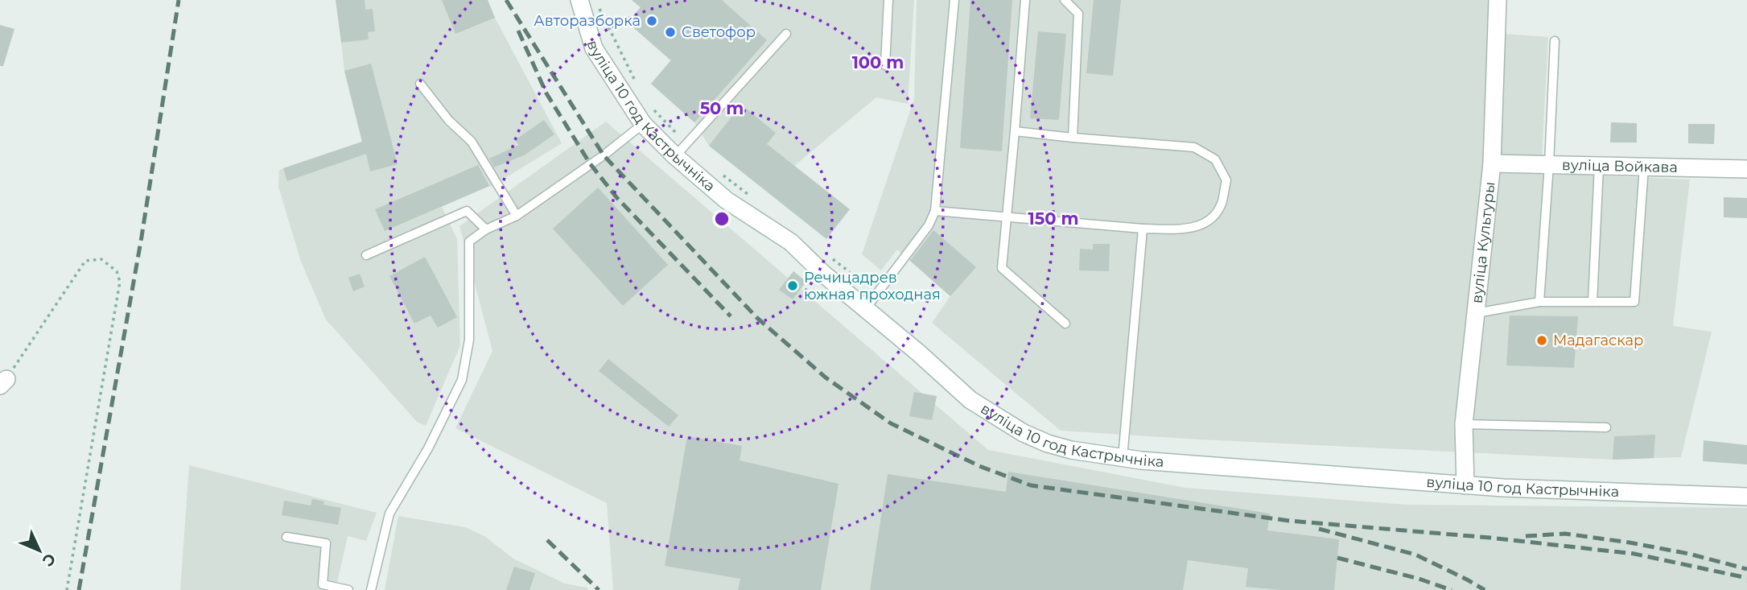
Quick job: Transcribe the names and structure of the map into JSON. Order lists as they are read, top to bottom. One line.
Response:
{"streets":{"street":["вуліца 10 год Кастрычніка","вуліца Войкава","вуліца Культуры"]},"crossings":[["вуліца 10 год Кастрычніка","вуліца Культуры"],["вуліца Войкава","вуліца Культуры"]],"places":["Авторазборка","Светофор","Речицадрев южная проходная","Мадагаскар"],"north":"bottom right","rings":["100 m","50 m","150 m"]}
